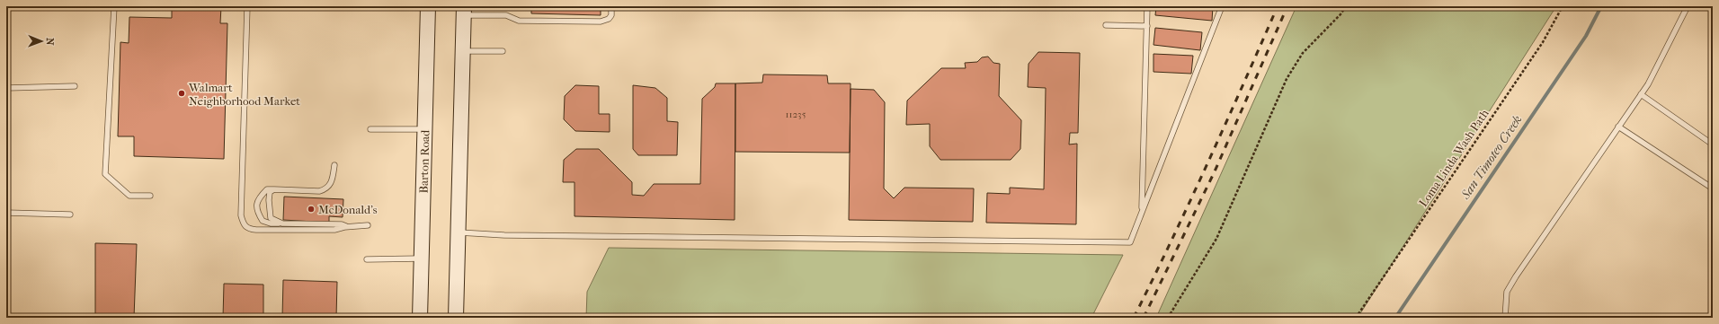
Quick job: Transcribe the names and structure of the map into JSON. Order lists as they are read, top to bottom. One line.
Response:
{"streets":{"main road":["Barton Road"],"path":["Loma Linda Wash Path"]},"water":["San Timoteo Creek"],"places":["Walmart Neighborhood Market","McDonald's"],"house_numbers":["11235"],"north":"right"}
